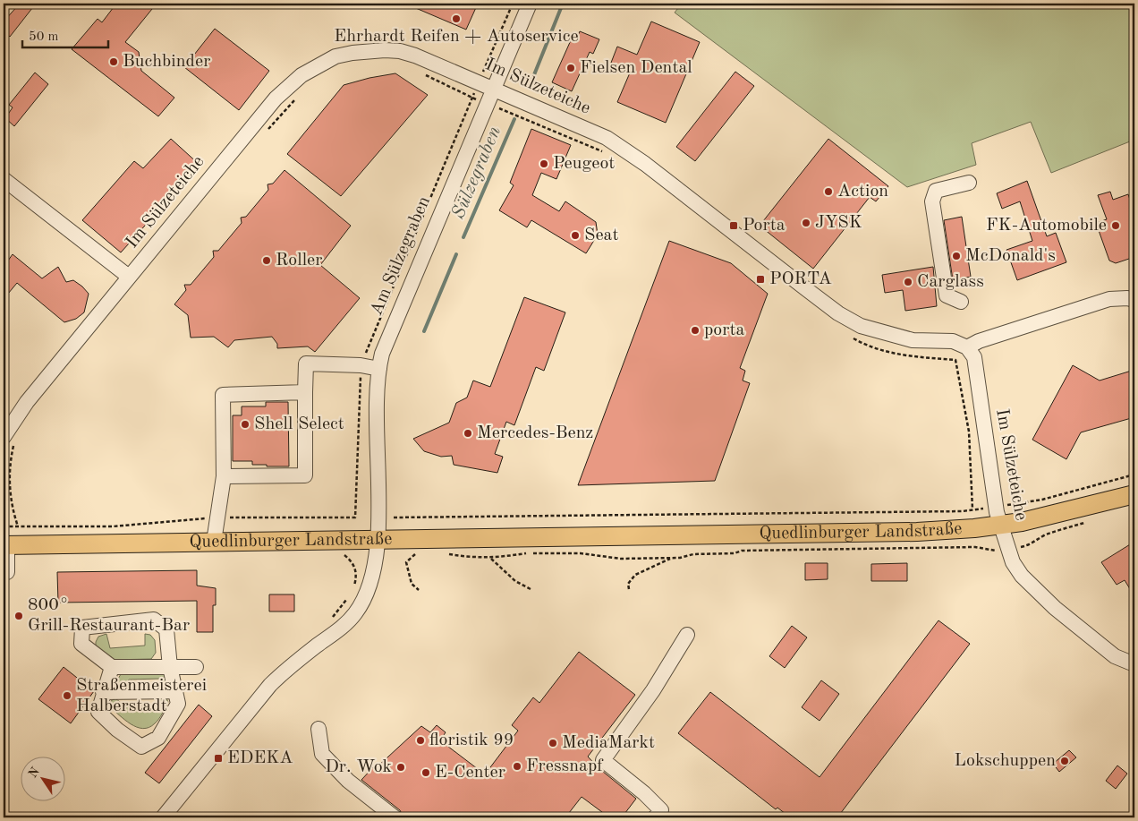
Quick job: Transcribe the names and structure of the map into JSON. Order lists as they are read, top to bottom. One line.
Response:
{"streets":{"main road":["Quedlinburger Landstraße"],"street":["Im Sülzeteiche","Am Sülzegraben"]},"crossings":[["Im Sülzeteiche","Am Sülzegraben"],["Im Sülzeteiche","Quedlinburger Landstraße"],["Am Sülzegraben","Quedlinburger Landstraße"]],"water":["Sülzegraben"],"places":{"other":["Ehrhardt Reifen + Autoservice","Buchbinder","Fielsen Dental","Peugeot","Action","JYSK","FK-Automobile","Seat","McDonald's","Roller","Carglass","porta","Shell Select","Mercedes-Benz","800° Grill-Restaurant-Bar","Straßenmeisterei Halberstadt","floristik 99","MediaMarkt","Lokschuppen","Fressnapf","Dr. Wok","E-Center"],"transit":["Porta","PORTA","EDEKA"]},"scale_bar":"50 m","north":"top left"}
